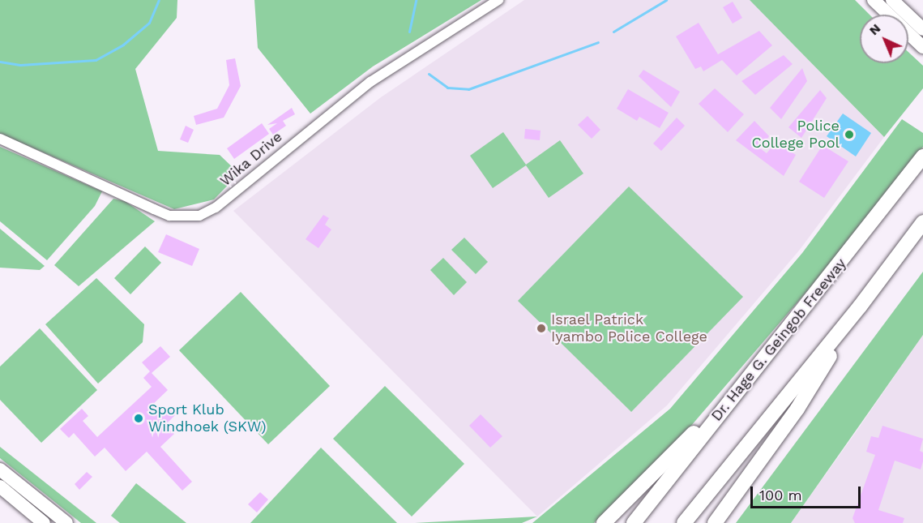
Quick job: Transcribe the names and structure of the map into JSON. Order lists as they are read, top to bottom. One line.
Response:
{"streets":{"highway":["Dr. Hage G. Geingob Freeway"],"street":["Wika Drive"]},"places":["Police College Pool","Israel Patrick Iyambo Police College","Sport Klub Windhoek (SKW)"],"scale_bar":"100 m","north":"top left"}
